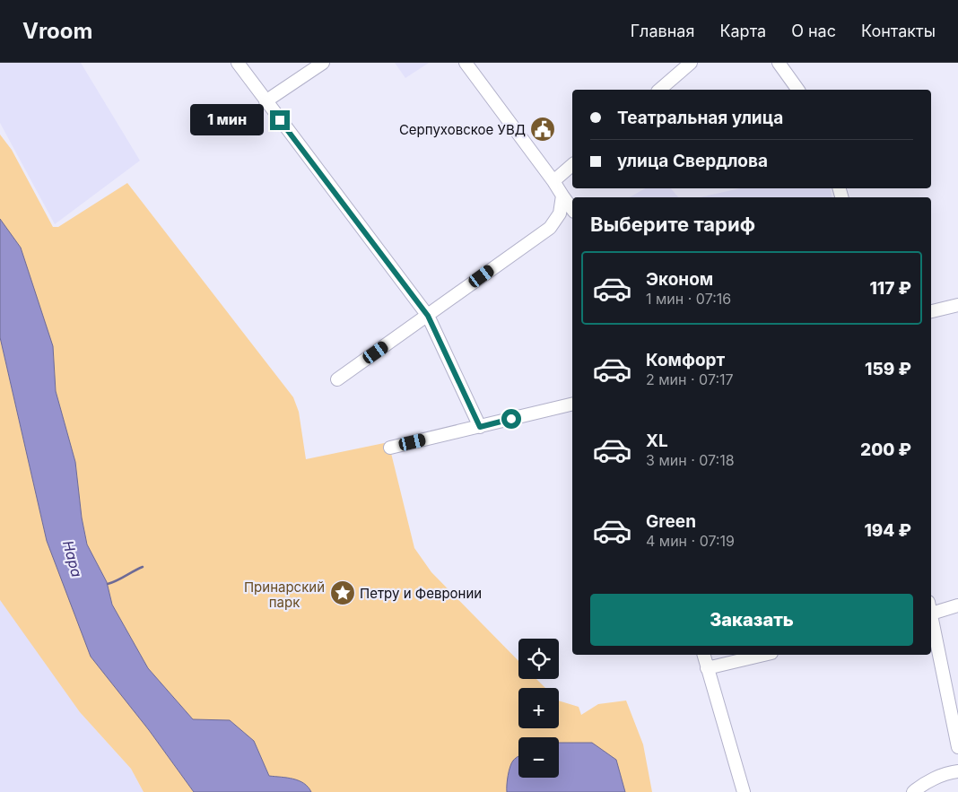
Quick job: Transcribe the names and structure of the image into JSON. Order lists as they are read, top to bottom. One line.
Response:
{"water":["Нара"],"parks":["Принарский парк"],"places":{"public building":["Серпуховское УВД"],"place":["Петру и Февронии"]},"page":{"header":"Vroom","nav":["Главная","Карта","О нас","Контакты"],"banner":["Театральная улица","улица Свердлова"],"bubble":"1 мин","heading":"Выберите тариф","list":[{"name":"Эконом","note":"1 мин · 07:16","value":"117 ₽"},{"name":"Комфорт","note":"2 мин · 07:17","value":"159 ₽"},{"name":"XL","note":"3 мин · 07:18","value":"200 ₽"},{"name":"Green","note":"4 мин · 07:19","value":"194 ₽"}],"buttons":"Заказать","map_buttons":["+","−"]}}
